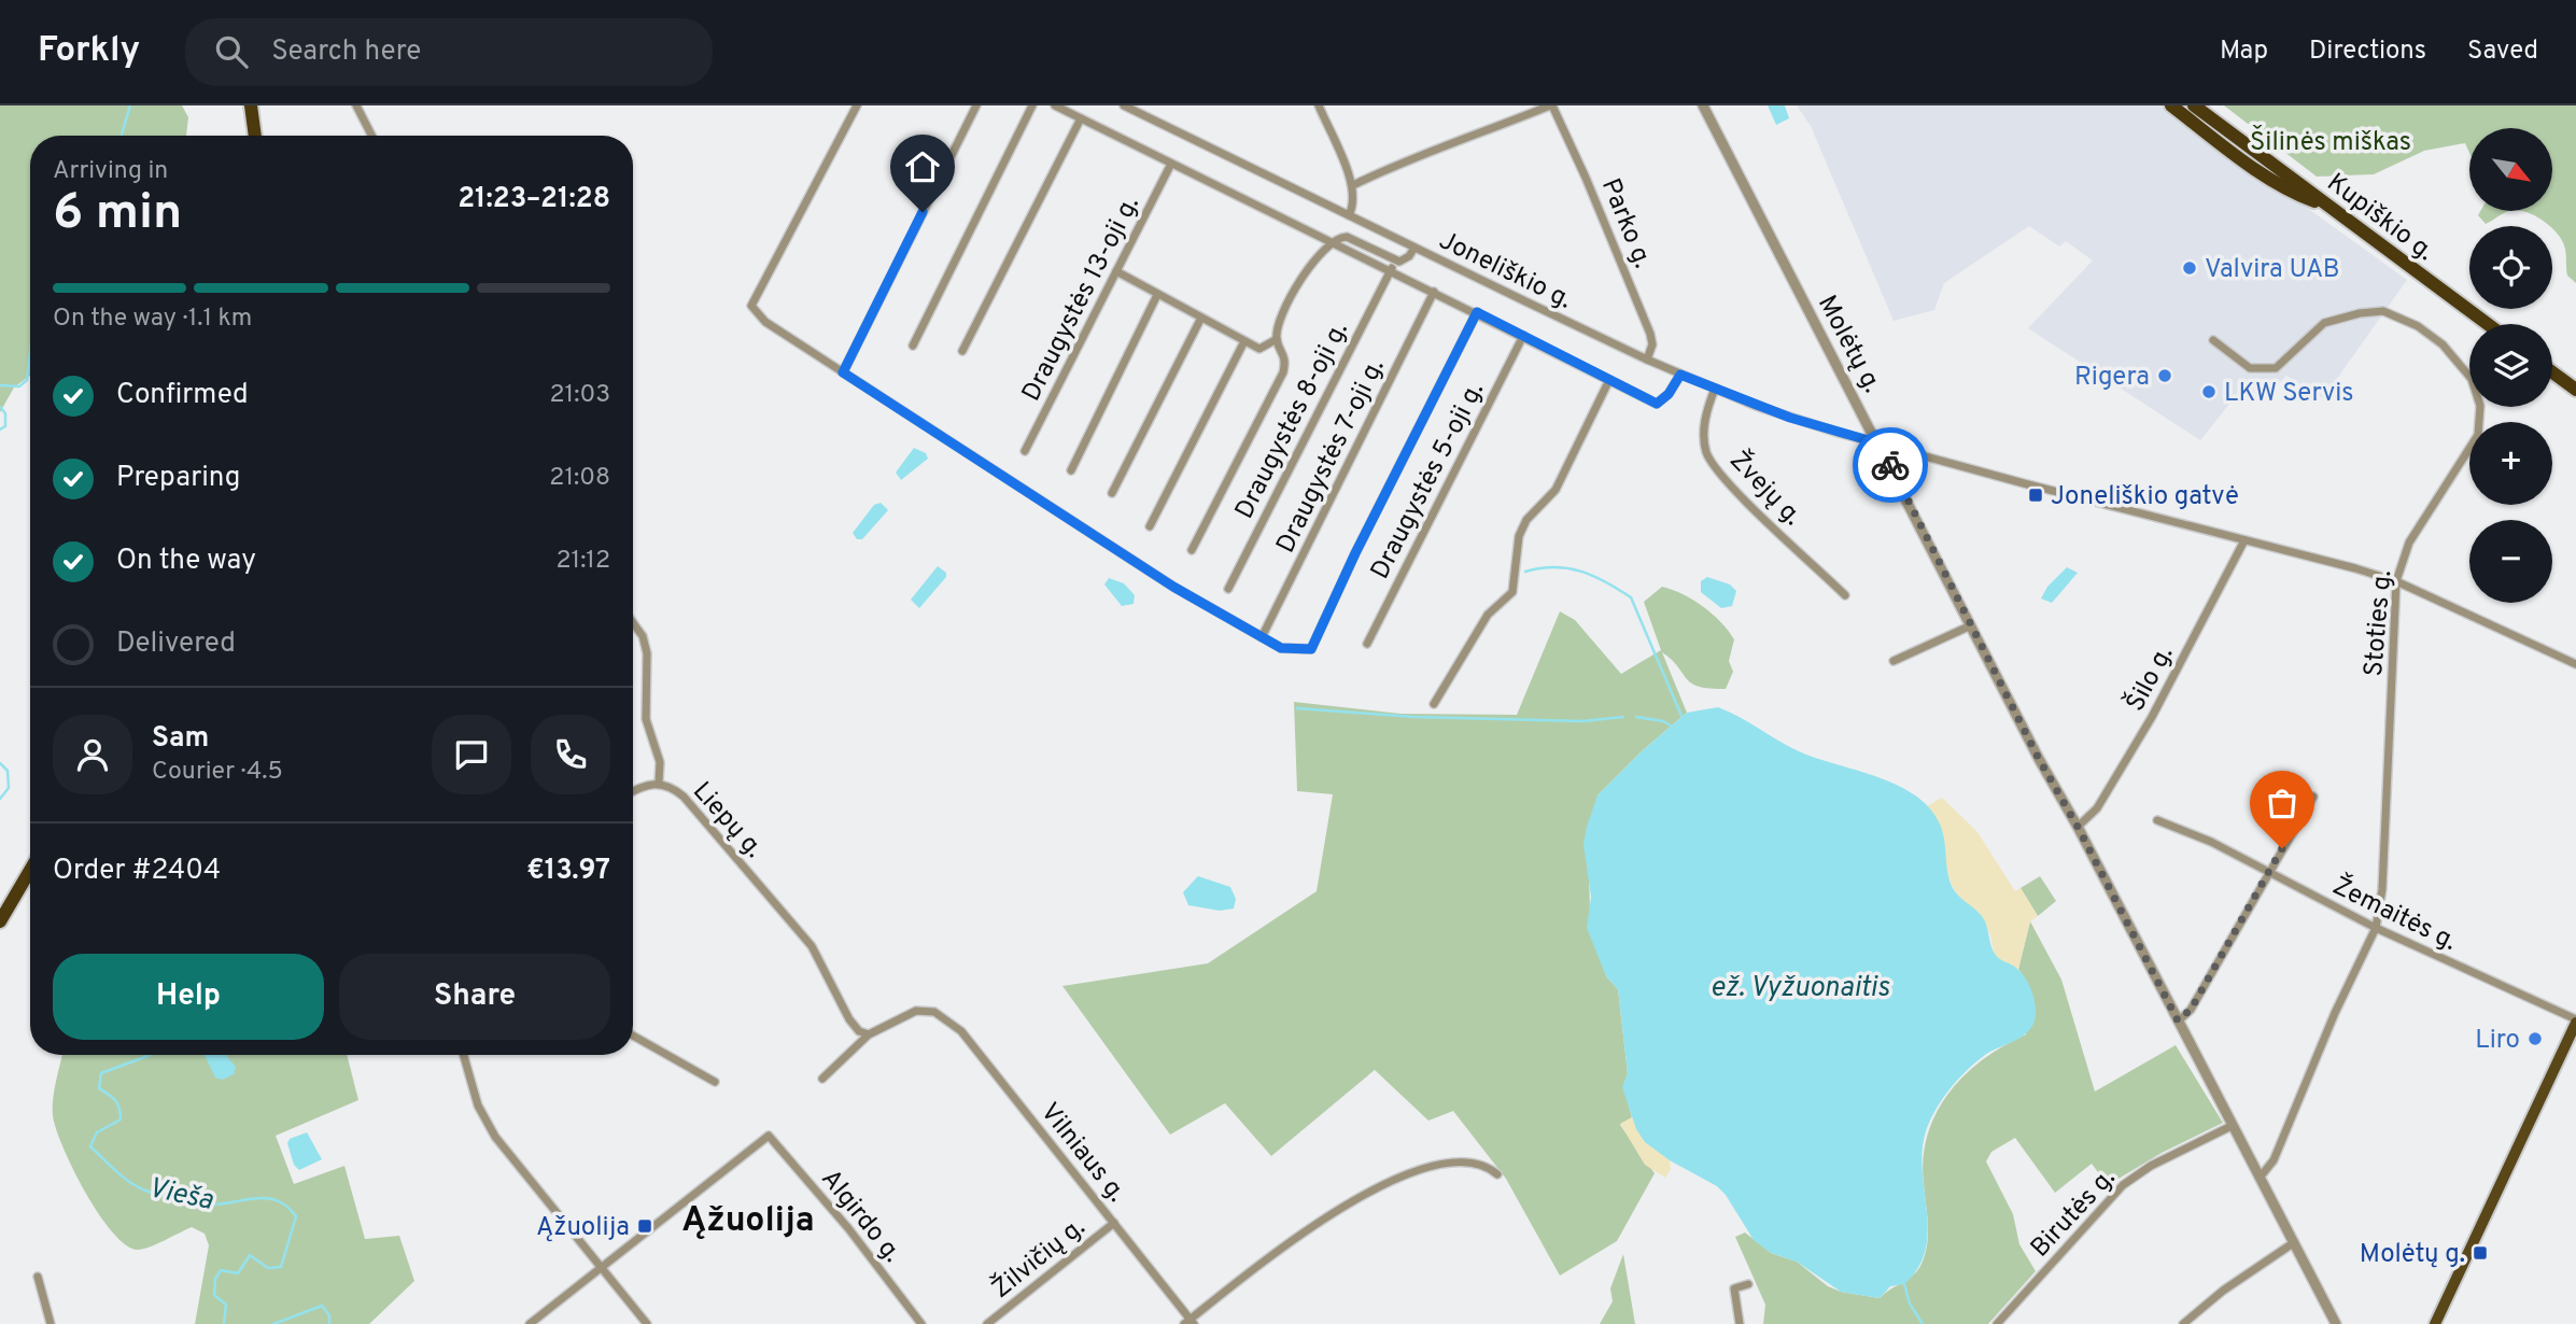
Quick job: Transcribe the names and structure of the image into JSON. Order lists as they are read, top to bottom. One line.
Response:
{"streets":{"highway":["Kupiškio g."],"street":["Parko g.","Joneliškio g.","Draugystės 13-oji g.","Molėtų g.","Draugystės 8-oji g.","Draugystės 7-oji g.","Draugystės 5-oji g.","Žvejų g.","Stoties g.","Šilo g.","Liepų g.","Žemaitės g.","Vilniaus g.","Birutės g.","Algirdo g.","Žilvičių g."]},"crossings":[["Parko g.","Joneliškio g."],["Joneliškio g.","Molėtų g."],["Joneliškio g.","Žvejų g."],["Joneliškio g.","Stoties g."],["Joneliškio g.","Šilo g."],["Molėtų g.","Stoties g."],["Molėtų g.","Šilo g."],["Molėtų g.","Birutės g."],["Stoties g.","Žemaitės g."],["Liepų g.","Vilniaus g."],["Vilniaus g.","Žilvičių g."]],"districts":["Ąžuolija"],"water":["ež. Vyžuonaitis","Vieša"],"parks":["Šilinės miškas"],"places":{"other":["Valvira UAB","Rigera","LKW Servis","Liro"],"transit":["Joneliškio gatvė","Ąžuolija","Molėtų g."]},"north":"bottom right","page":{"header":"Forkly","search":"Search here","nav":["Map","Directions","Saved"],"map_buttons":["+","−"],"heading":["6 min","Arriving in","21:23–21:28"],"panel":["Sam","Courier · 4.5","Order #2404","€13.97"],"bar":"On the way · 1.1 km","list":[["Confirmed","21:03"],["Preparing","21:08"],["On the way","21:12"],"Delivered"],"buttons":["Help","Share"]}}
